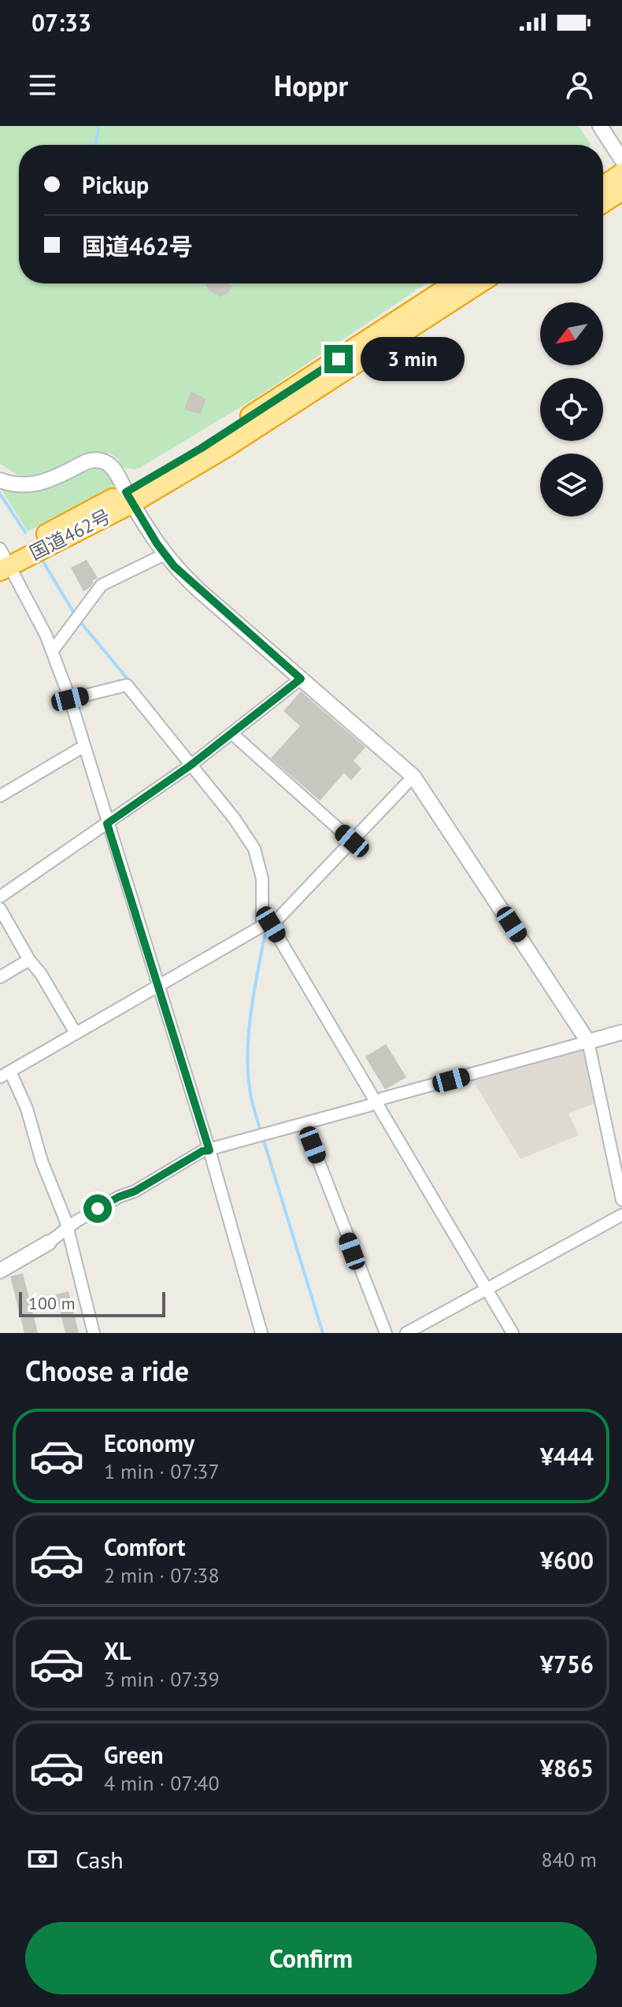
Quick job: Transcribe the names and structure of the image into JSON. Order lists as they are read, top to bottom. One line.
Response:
{"streets":{"highway":["国道462号"]},"scale_bar":"100 m","north":"bottom left","page":{"status":"07:33","header":"Hoppr","banner":["Pickup","国道462号"],"bubble":"3 min","scale":"100 m","heading":"Choose a ride","list":[{"name":"Economy","note":"1 min · 07:37","value":"¥444"},{"name":"Comfort","note":"2 min · 07:38","value":"¥600"},{"name":"XL","note":"3 min · 07:39","value":"¥756"},{"name":"Green","note":"4 min · 07:40","value":"¥865"}],"pay":["Cash","840 m"],"buttons":"Confirm"}}
